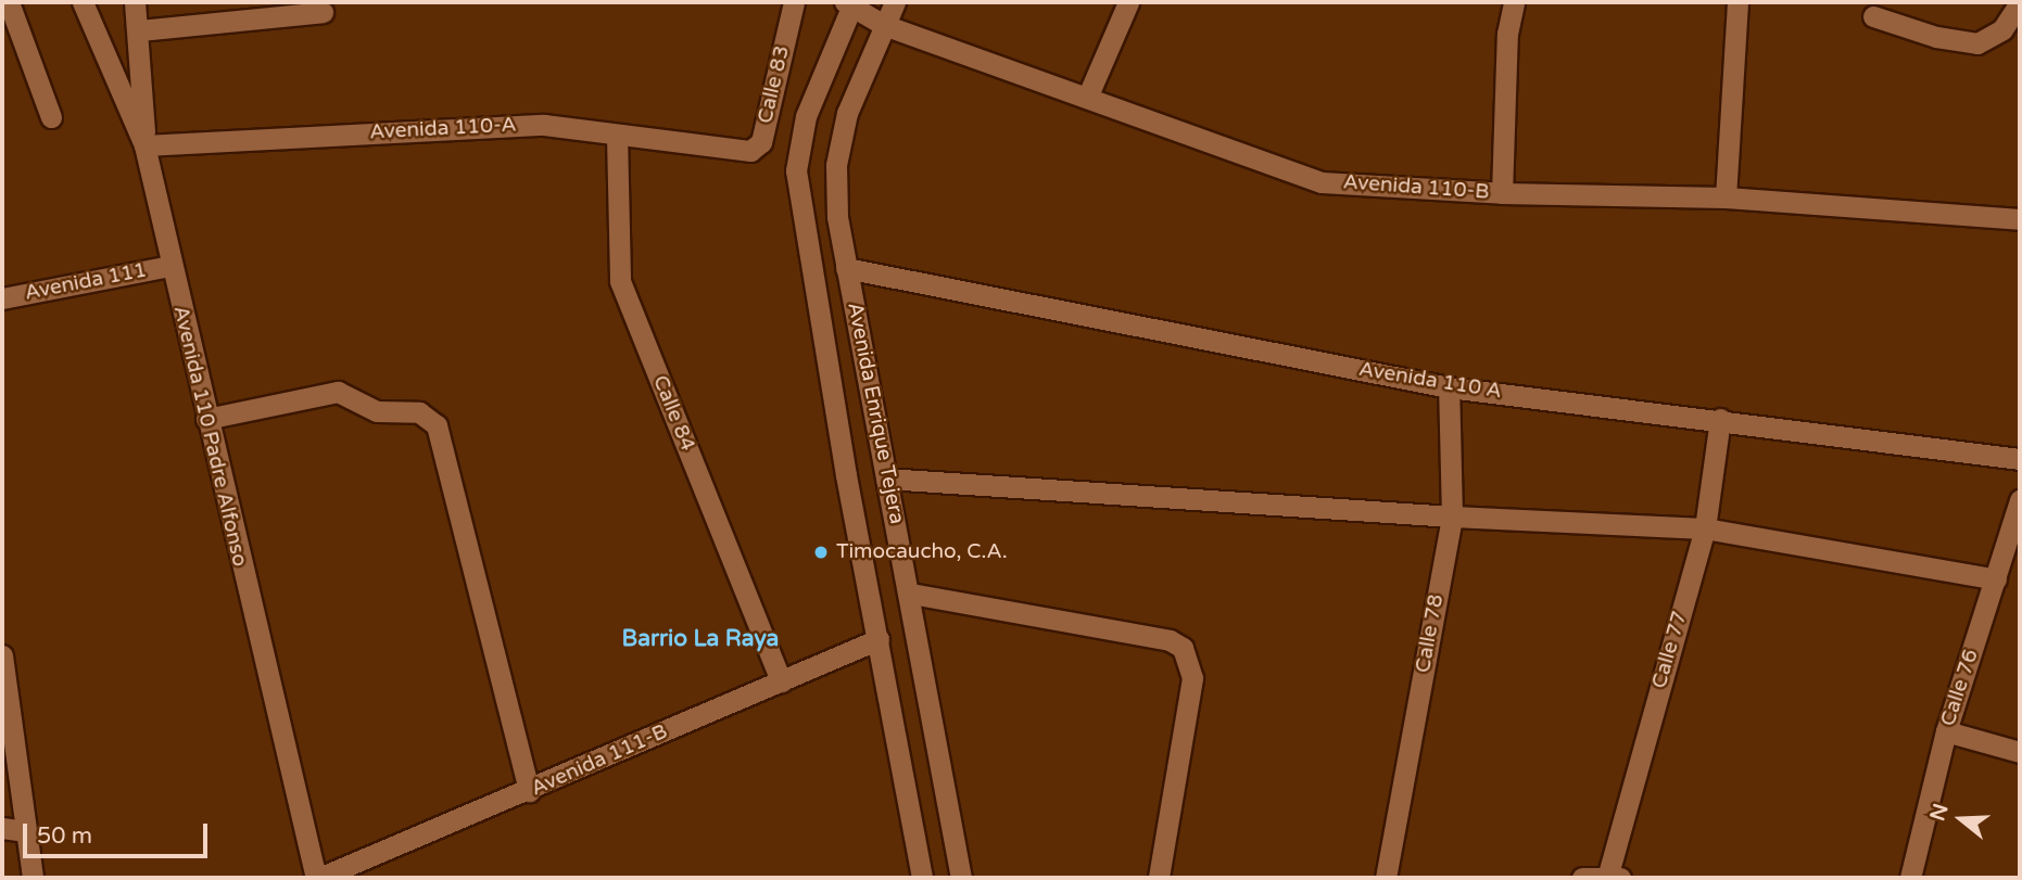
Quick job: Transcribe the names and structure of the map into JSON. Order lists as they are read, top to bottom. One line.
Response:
{"streets":{"street":["Calle 83","Avenida 110-A","Avenida 110-B","Avenida 111","Avenida 110 A","Calle 84","Avenida Enrique Tejera","Avenida 110 Padre Alfonso","Calle 78","Calle 77","Calle 76","Avenida 111-B"]},"crossings":[["Calle 83","Avenida 110-A"],["Avenida 110-A","Calle 84"],["Avenida 110-A","Avenida 110 Padre Alfonso"],["Avenida 110-B","Avenida Enrique Tejera"],["Avenida 111","Avenida 110 Padre Alfonso"],["Avenida 110 A","Avenida Enrique Tejera"],["Avenida 110 A","Calle 78"],["Avenida 110 A","Calle 77"],["Calle 84","Avenida 111-B"],["Avenida Enrique Tejera","Avenida 111-B"],["Avenida 110 Padre Alfonso","Avenida 111-B"]],"districts":["Barrio La Raya"],"places":["Timocaucho, C.A."],"scale_bar":"50 m","north":"left"}
